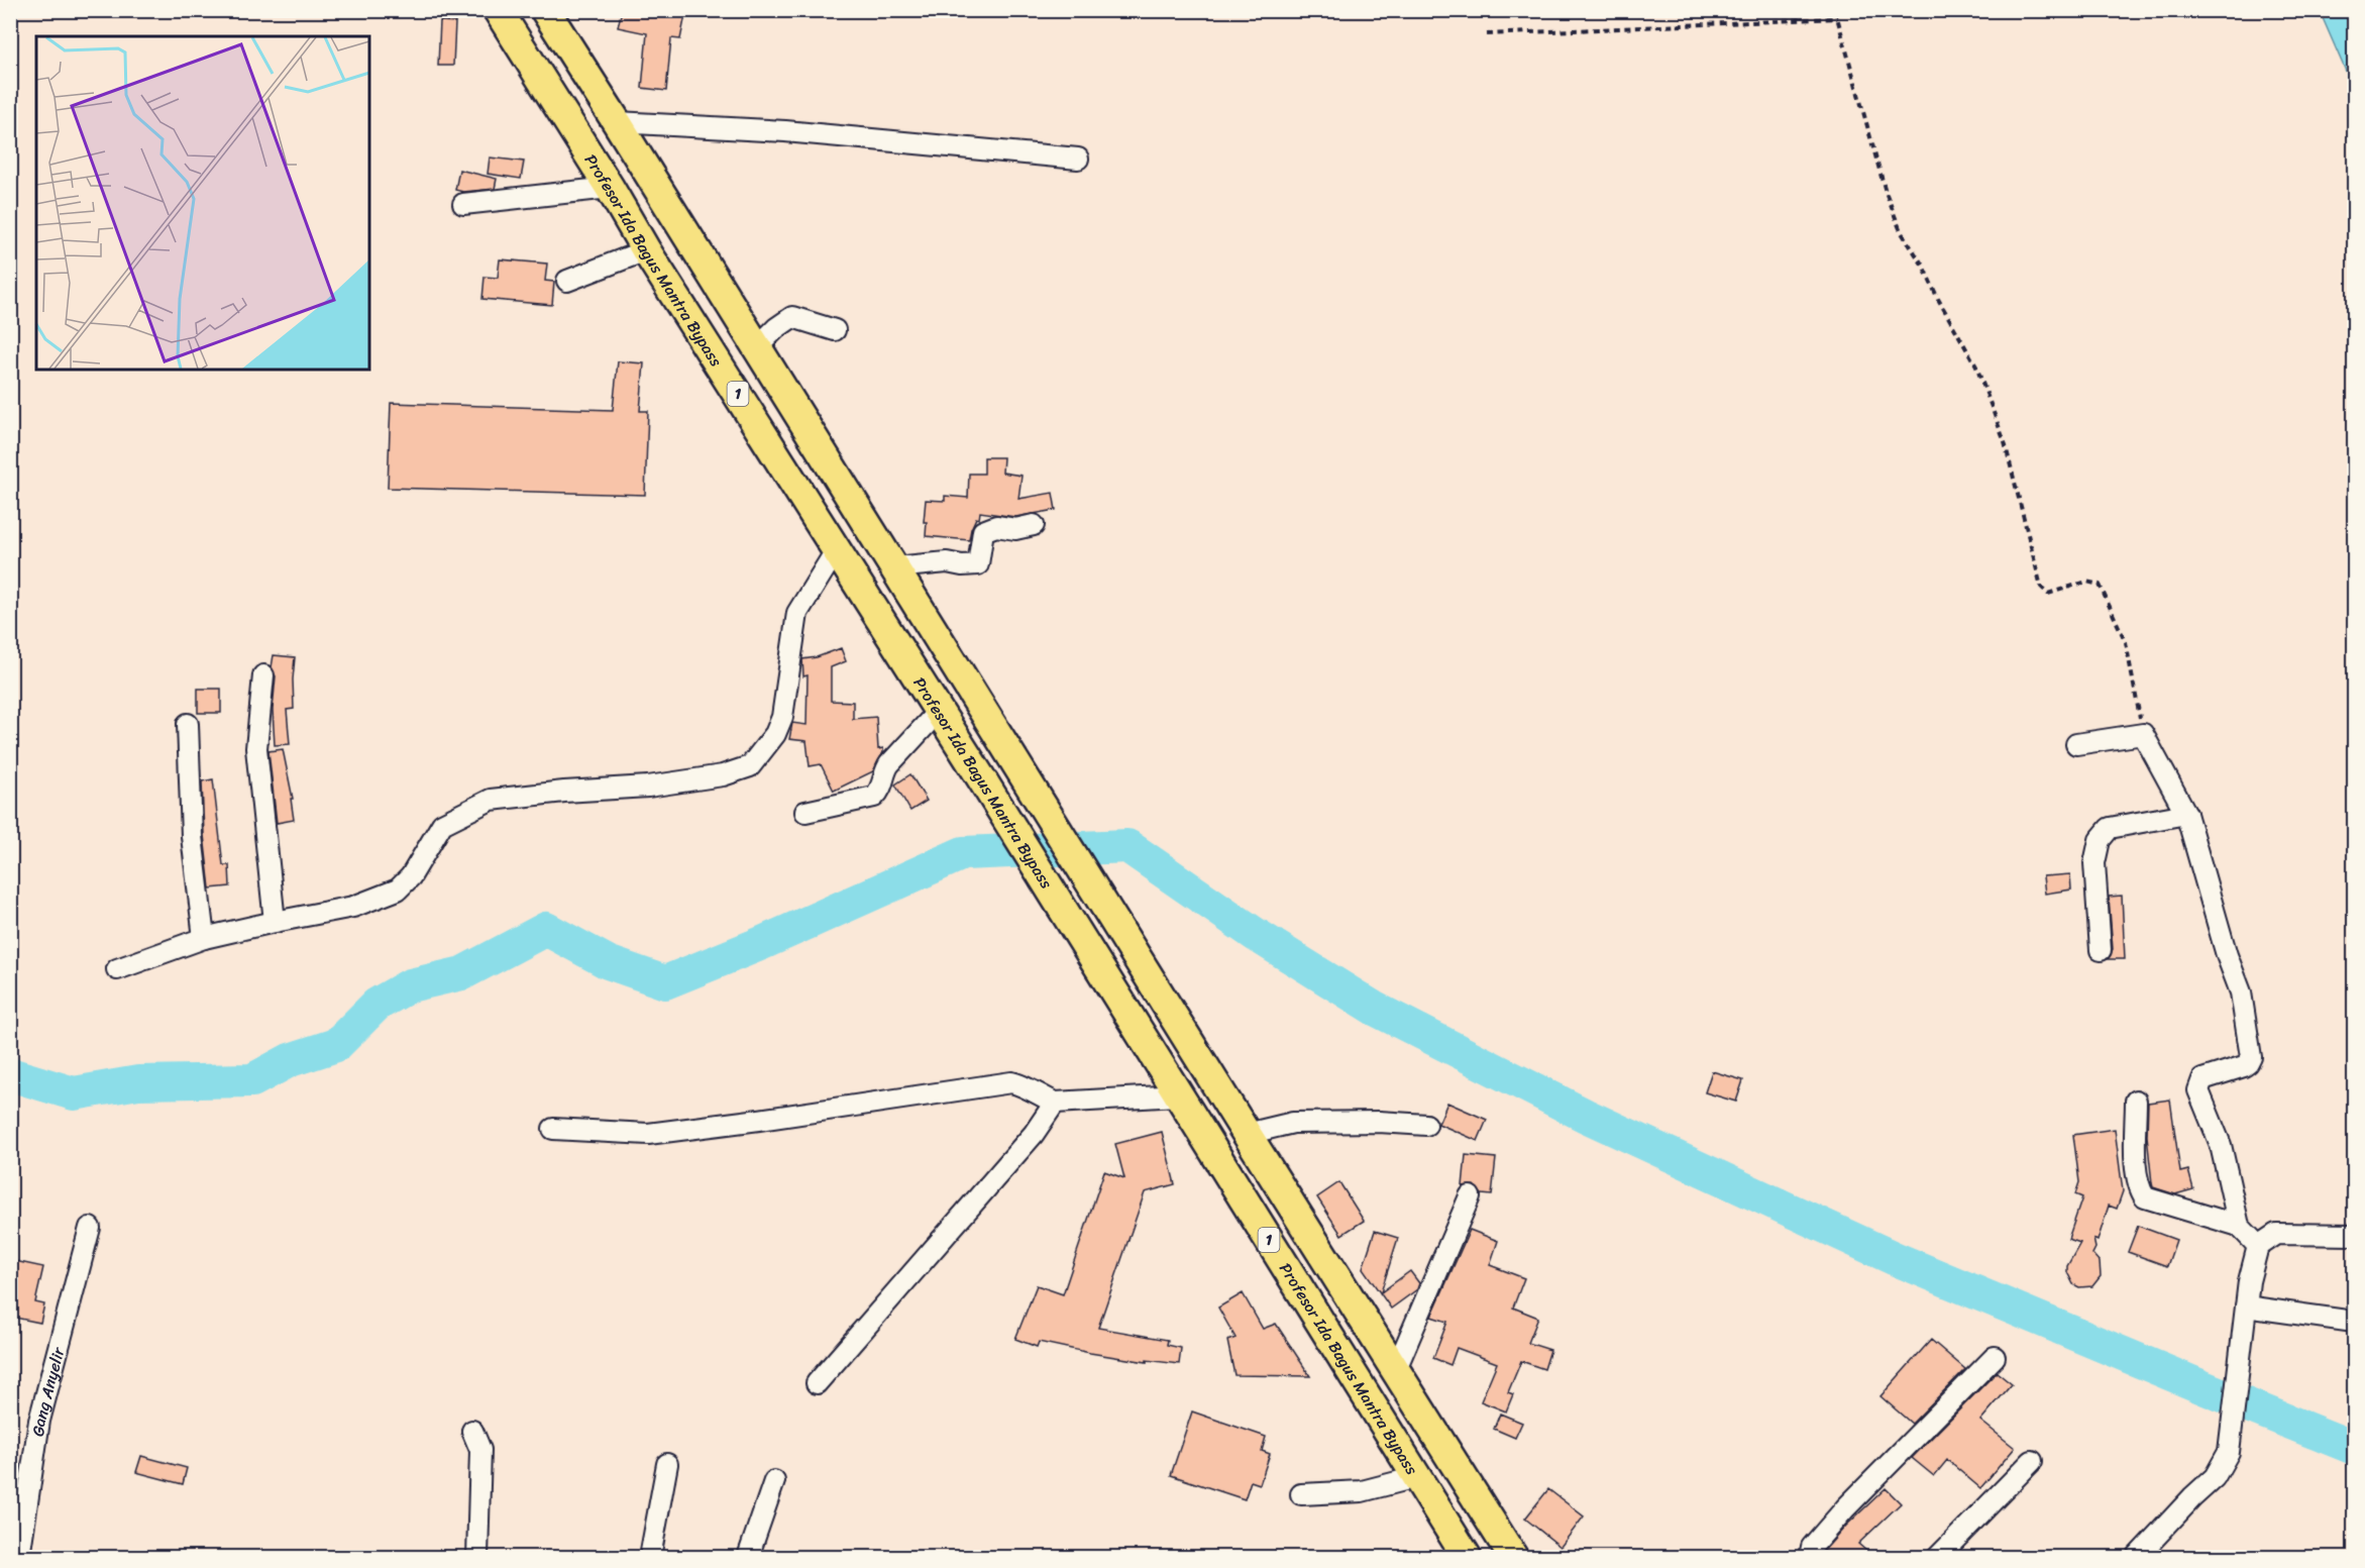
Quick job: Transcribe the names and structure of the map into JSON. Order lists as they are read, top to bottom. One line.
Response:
{"streets":{"highway":["Profesor Ida Bagus Mantra Bypass","1"],"street":["Gang Anyelir"]}}
